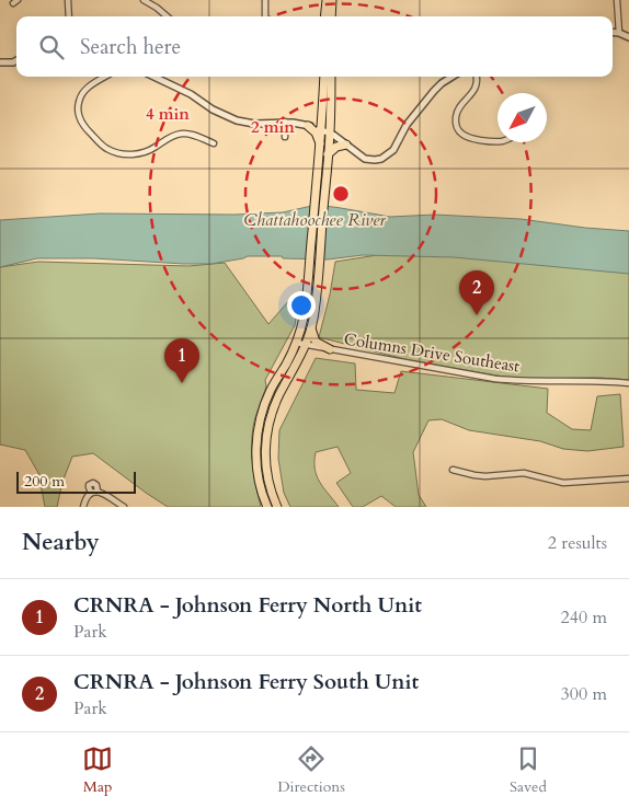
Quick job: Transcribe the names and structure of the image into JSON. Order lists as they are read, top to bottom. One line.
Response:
{"streets":{"street":["Columns Drive Southeast"]},"water":["Chattahoochee River"],"scale_bar":"200 m","north":"bottom left","page":{"search":"Search here","pins":["2","1"],"scale":"200 m","heading":["Nearby","2 results"],"list":[{"mark":"1","name":"CRNRA - Johnson Ferry North Unit","note":"Park","value":"240 m"},{"mark":"2","name":"CRNRA - Johnson Ferry South Unit","note":"Park","value":"300 m"}],"nav":["Map","Directions","Saved"]},"rings":["4 min","2 min"]}
